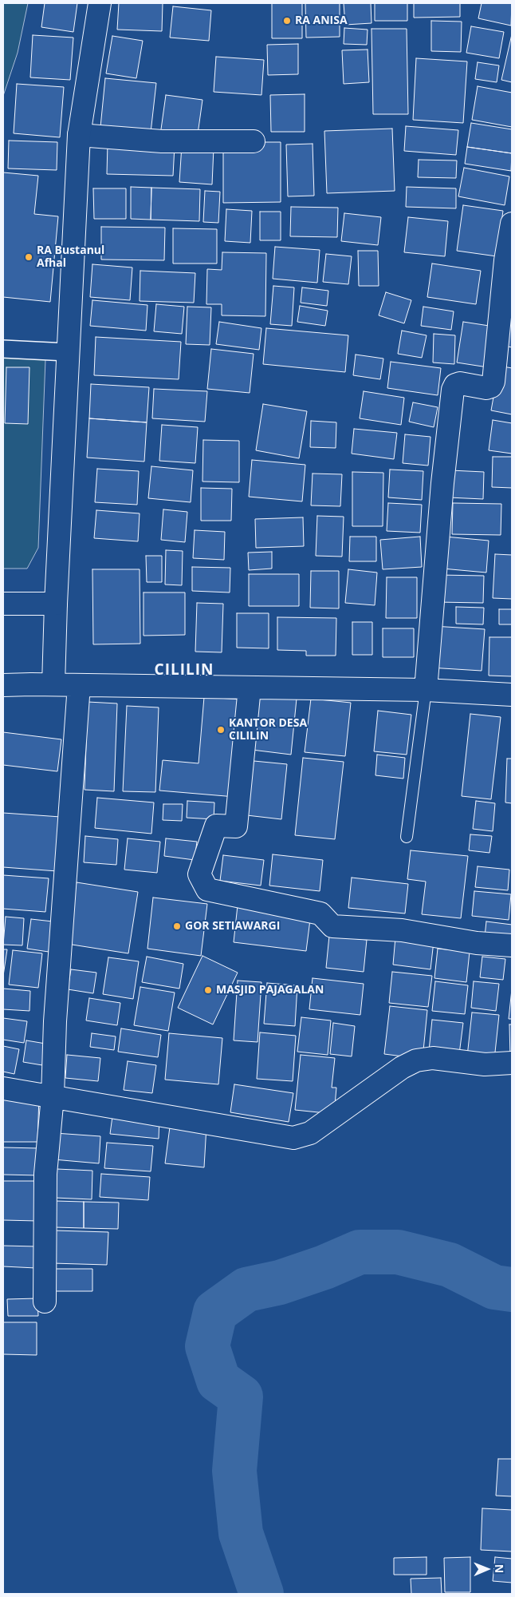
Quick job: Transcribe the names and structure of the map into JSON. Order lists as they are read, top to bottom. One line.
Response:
{"districts":["CILILIN"],"places":["RA ANISA","RA Bustanul Afhal","KANTOR DESA CILILIN","GOR SETIAWARGI","MASJID PAJAGALAN"],"north":"right"}
